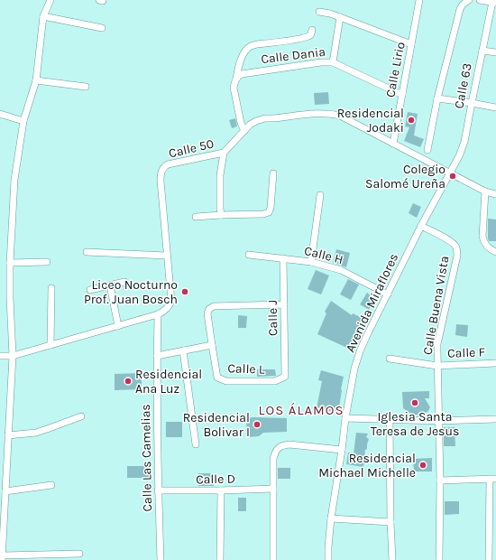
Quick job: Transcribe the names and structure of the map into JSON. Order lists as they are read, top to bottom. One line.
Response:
{"streets":{"street":["Calle Dania","Calle Lirio","Calle 63","Calle 50","Calle H","Avenida Miraflores","Calle Buena Vista","Calle J","Calle F","Calle L","Calle Las Camelias","Calle D"]},"crossings":[["Calle Dania","Calle Lirio"],["Calle Lirio","Calle 50"],["Calle 63","Calle 50"],["Calle 63","Avenida Miraflores"],["Calle 50","Avenida Miraflores"],["Calle 50","Calle Las Camelias"],["Calle H","Avenida Miraflores"],["Calle H","Calle J"],["Avenida Miraflores","Calle Buena Vista"],["Calle Buena Vista","Calle F"],["Calle J","Calle L"],["Calle Las Camelias","Calle D"]],"districts":["LOS ÁLAMOS"],"places":["Residencial Jodaki","Colegio Salomé Ureña","Liceo Nocturno Prof. Juan Bosch","Residencial Ana Luz","Iglesia Santa Teresa de Jesus","Residencial Bolivar I","Residencial Michael Michelle"]}
